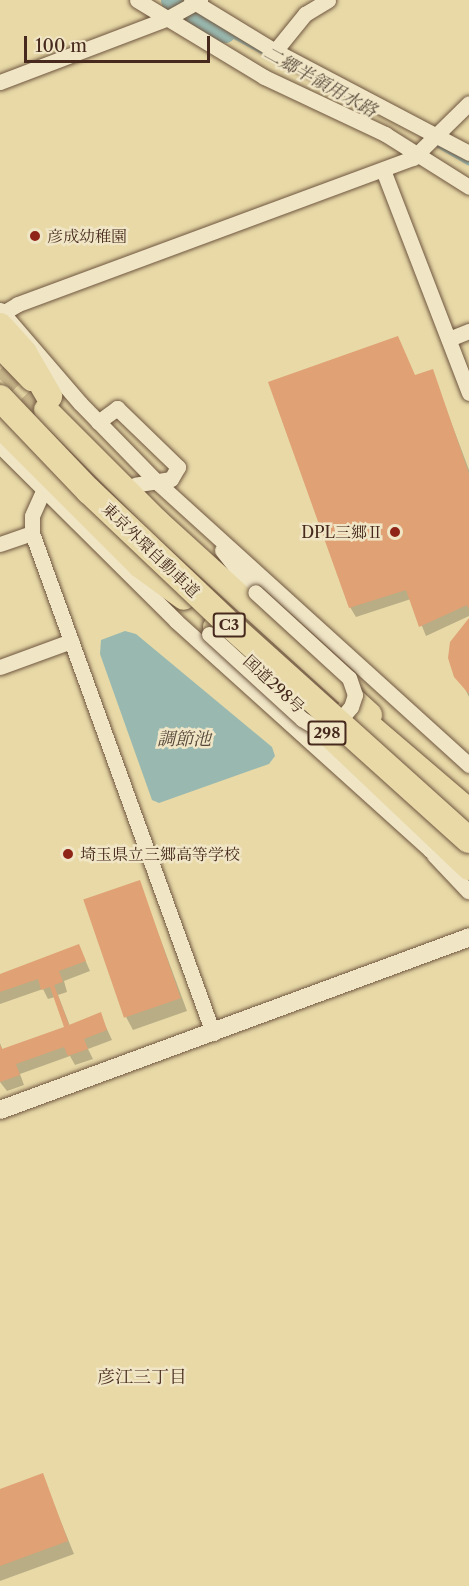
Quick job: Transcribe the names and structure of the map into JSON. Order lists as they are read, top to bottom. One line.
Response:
{"streets":{"highway":["東京外環自動車道","C3","国道298号","298"]},"districts":["彦江三丁目"],"water":["二郷半領用水路","調節池"],"places":["彦成幼稚園","DPL三郷Ⅱ","埼玉県立三郷高等学校"],"scale_bar":"100 m"}
